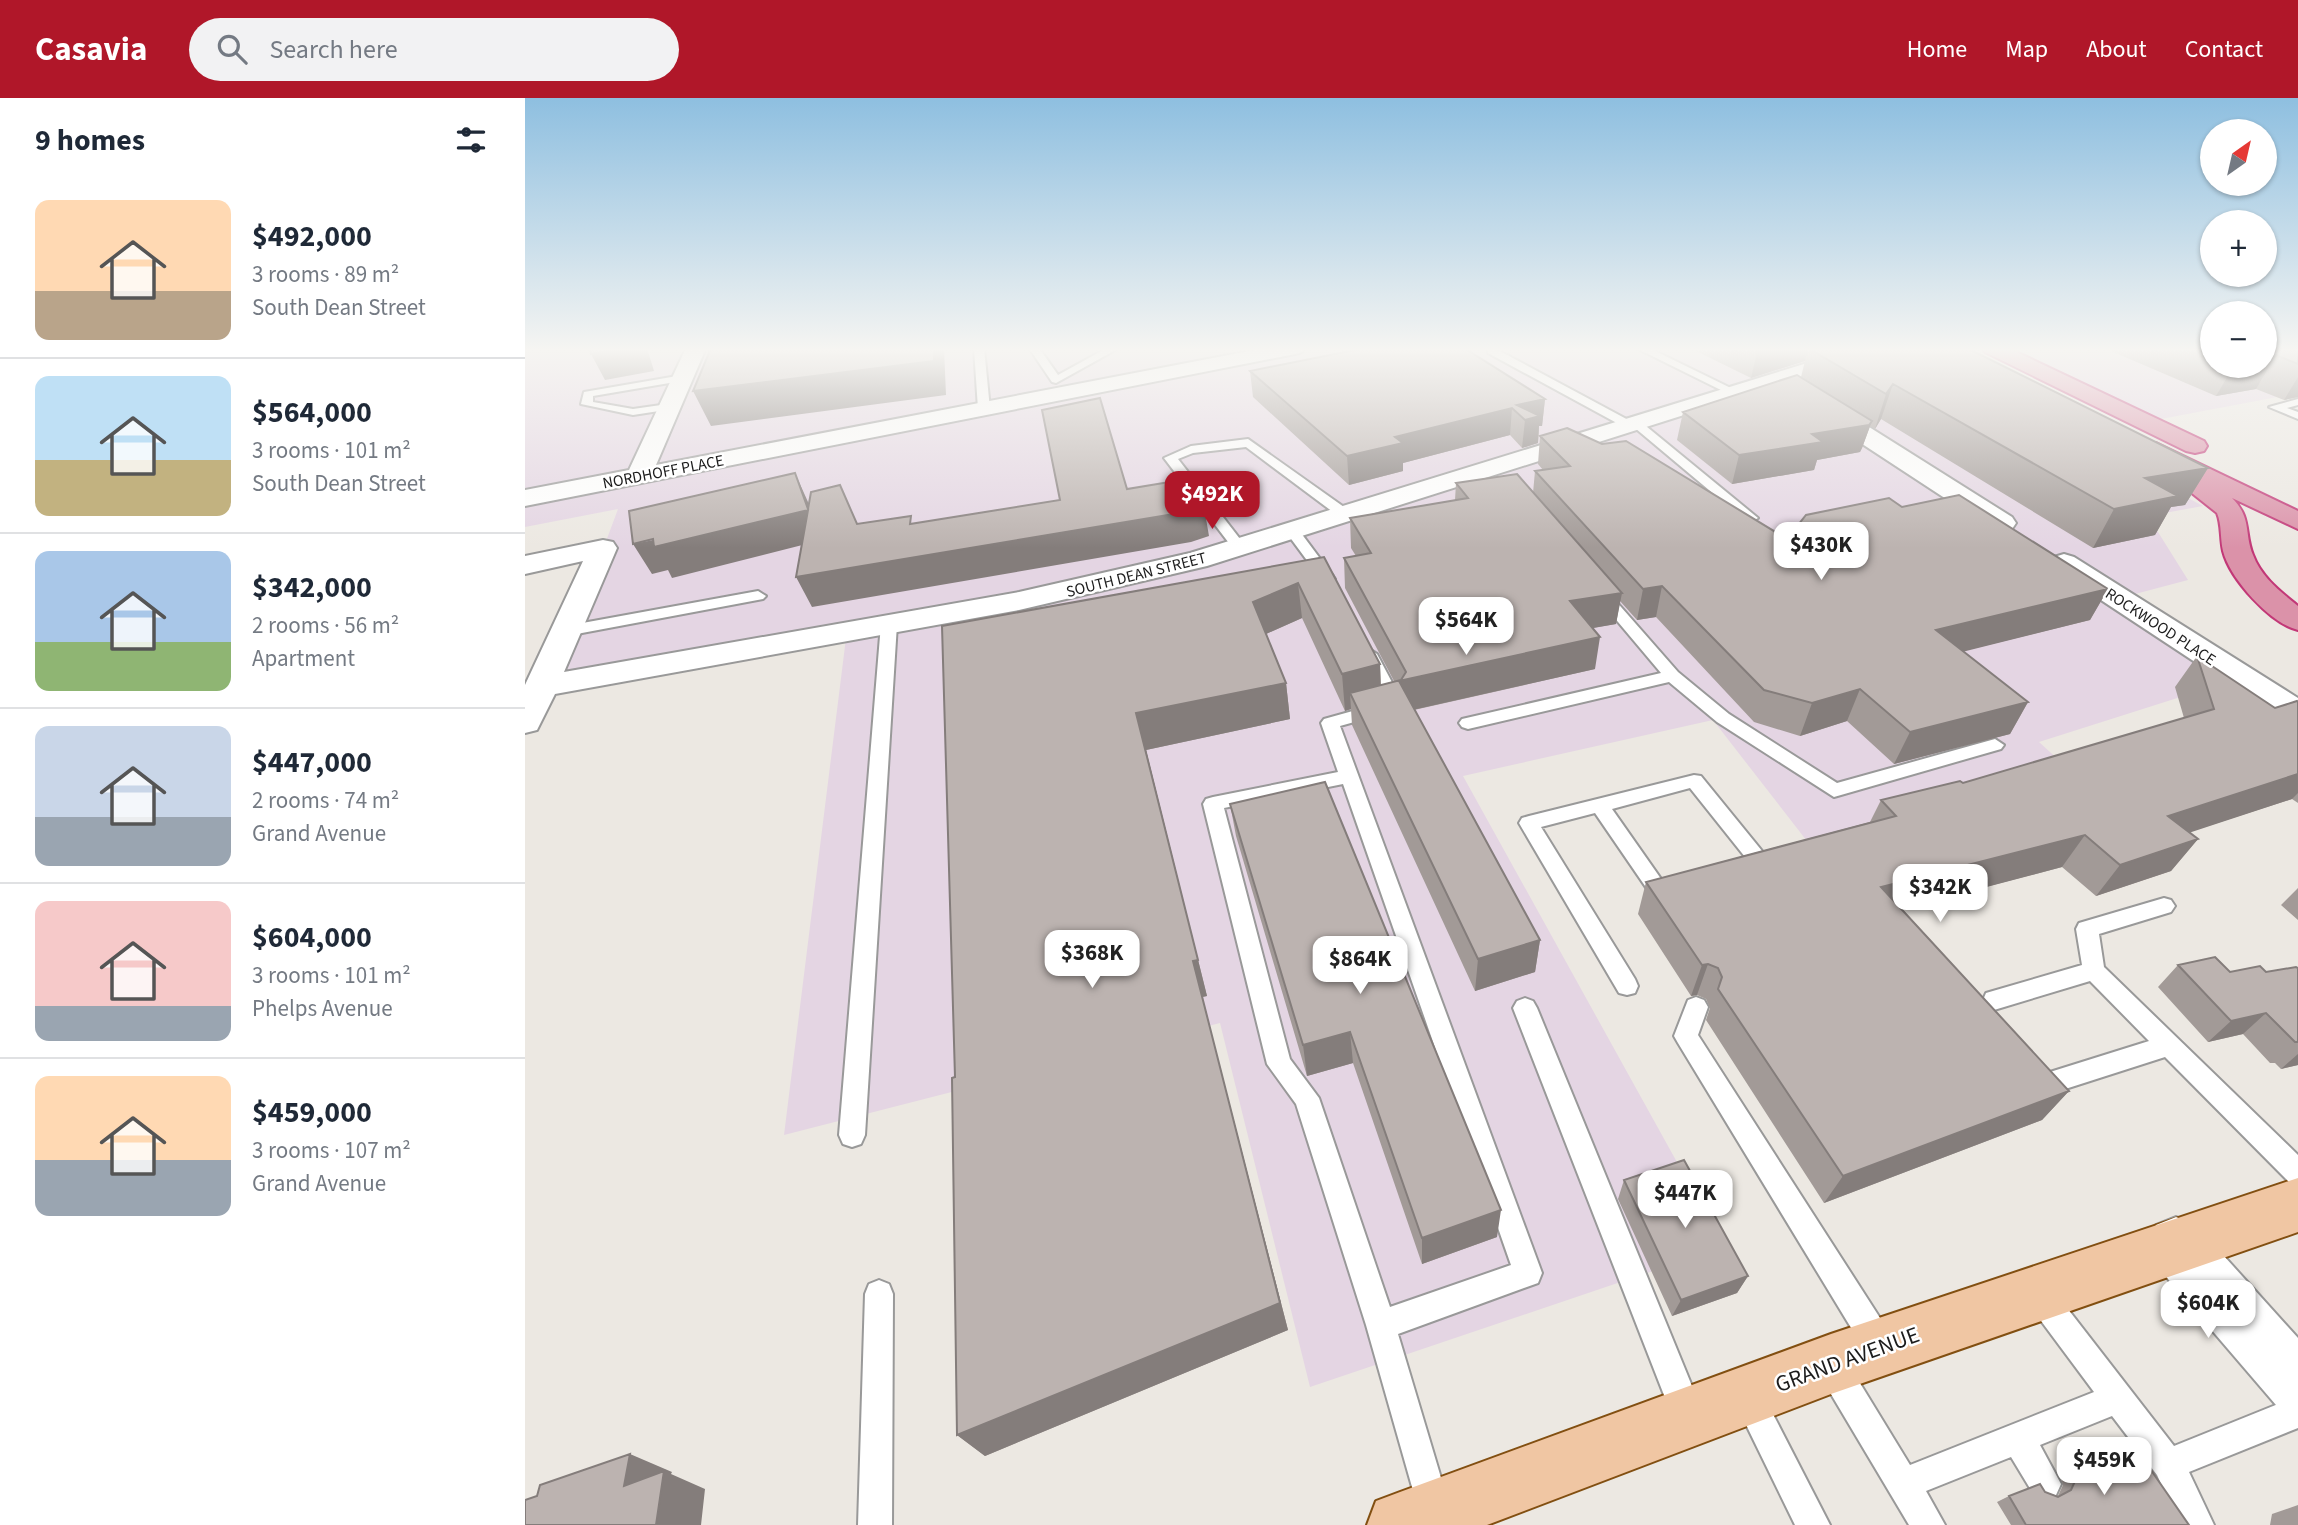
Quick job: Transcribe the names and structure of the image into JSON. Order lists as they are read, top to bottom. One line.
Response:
{"streets":{"main road":["GRAND AVENUE"],"street":["NORDHOFF PLACE","SOUTH DEAN STREET","ROCKWOOD PLACE"]},"north":"top right","page":{"header":"Casavia","search":"Search here","nav":["Home","Map","About","Contact"],"heading":"9 homes","map_buttons":["+","−"],"list":[{"name":"$492,000","note":"3 rooms · 89 m² · South Dean Street"},{"name":"$564,000","note":"3 rooms · 101 m² · South Dean Street"},{"name":"$342,000","note":"2 rooms · 56 m² · Apartment"},{"name":"$447,000","note":"2 rooms · 74 m² · Grand Avenue"},{"name":"$604,000","note":"3 rooms · 101 m² · Phelps Avenue"},{"name":"$459,000","note":"3 rooms · 107 m² · Grand Avenue"}],"price":["$492K","$430K","$564K","$342K","$368K","$864K","$447K","$604K","$459K"]}}
